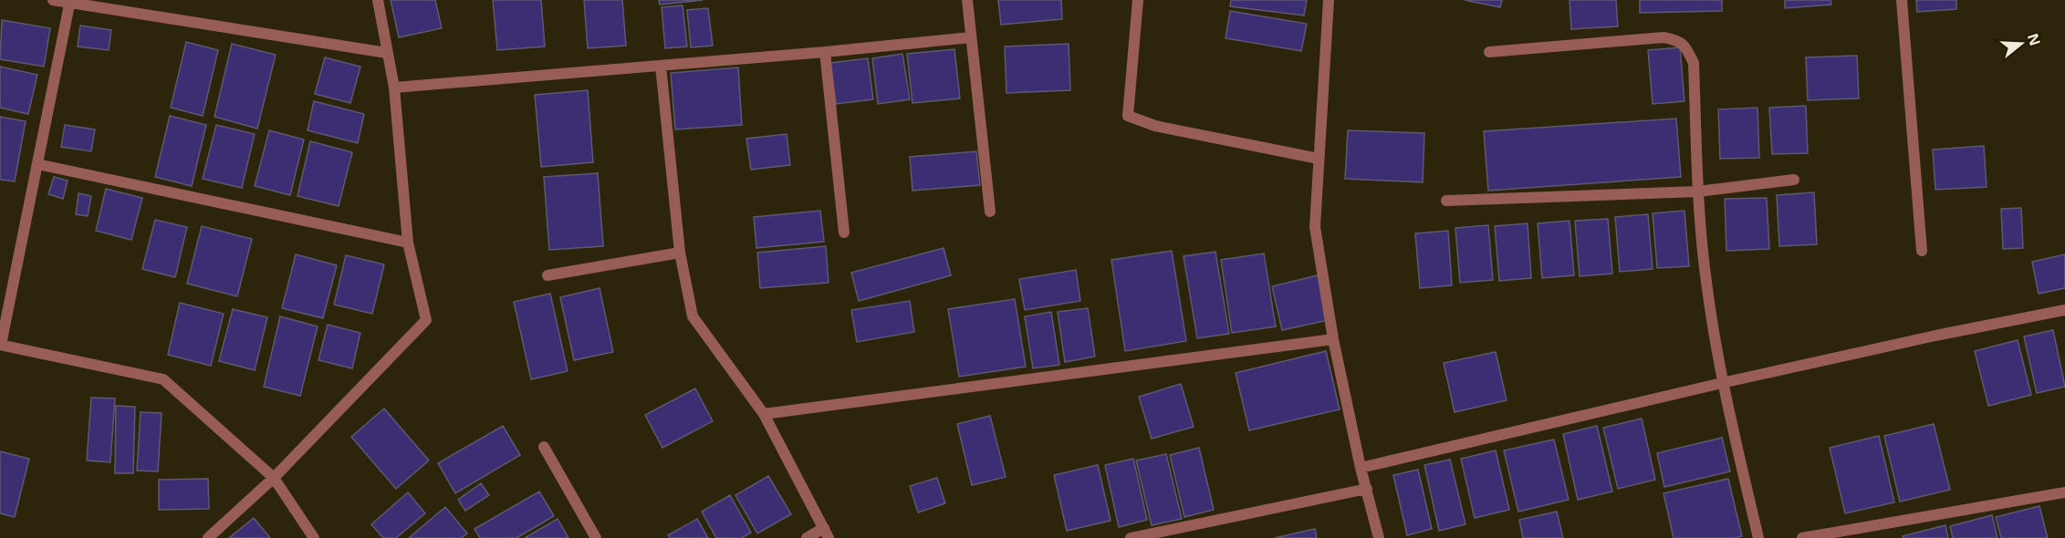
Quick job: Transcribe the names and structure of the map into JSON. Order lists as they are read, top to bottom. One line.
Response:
{"north":"right"}
